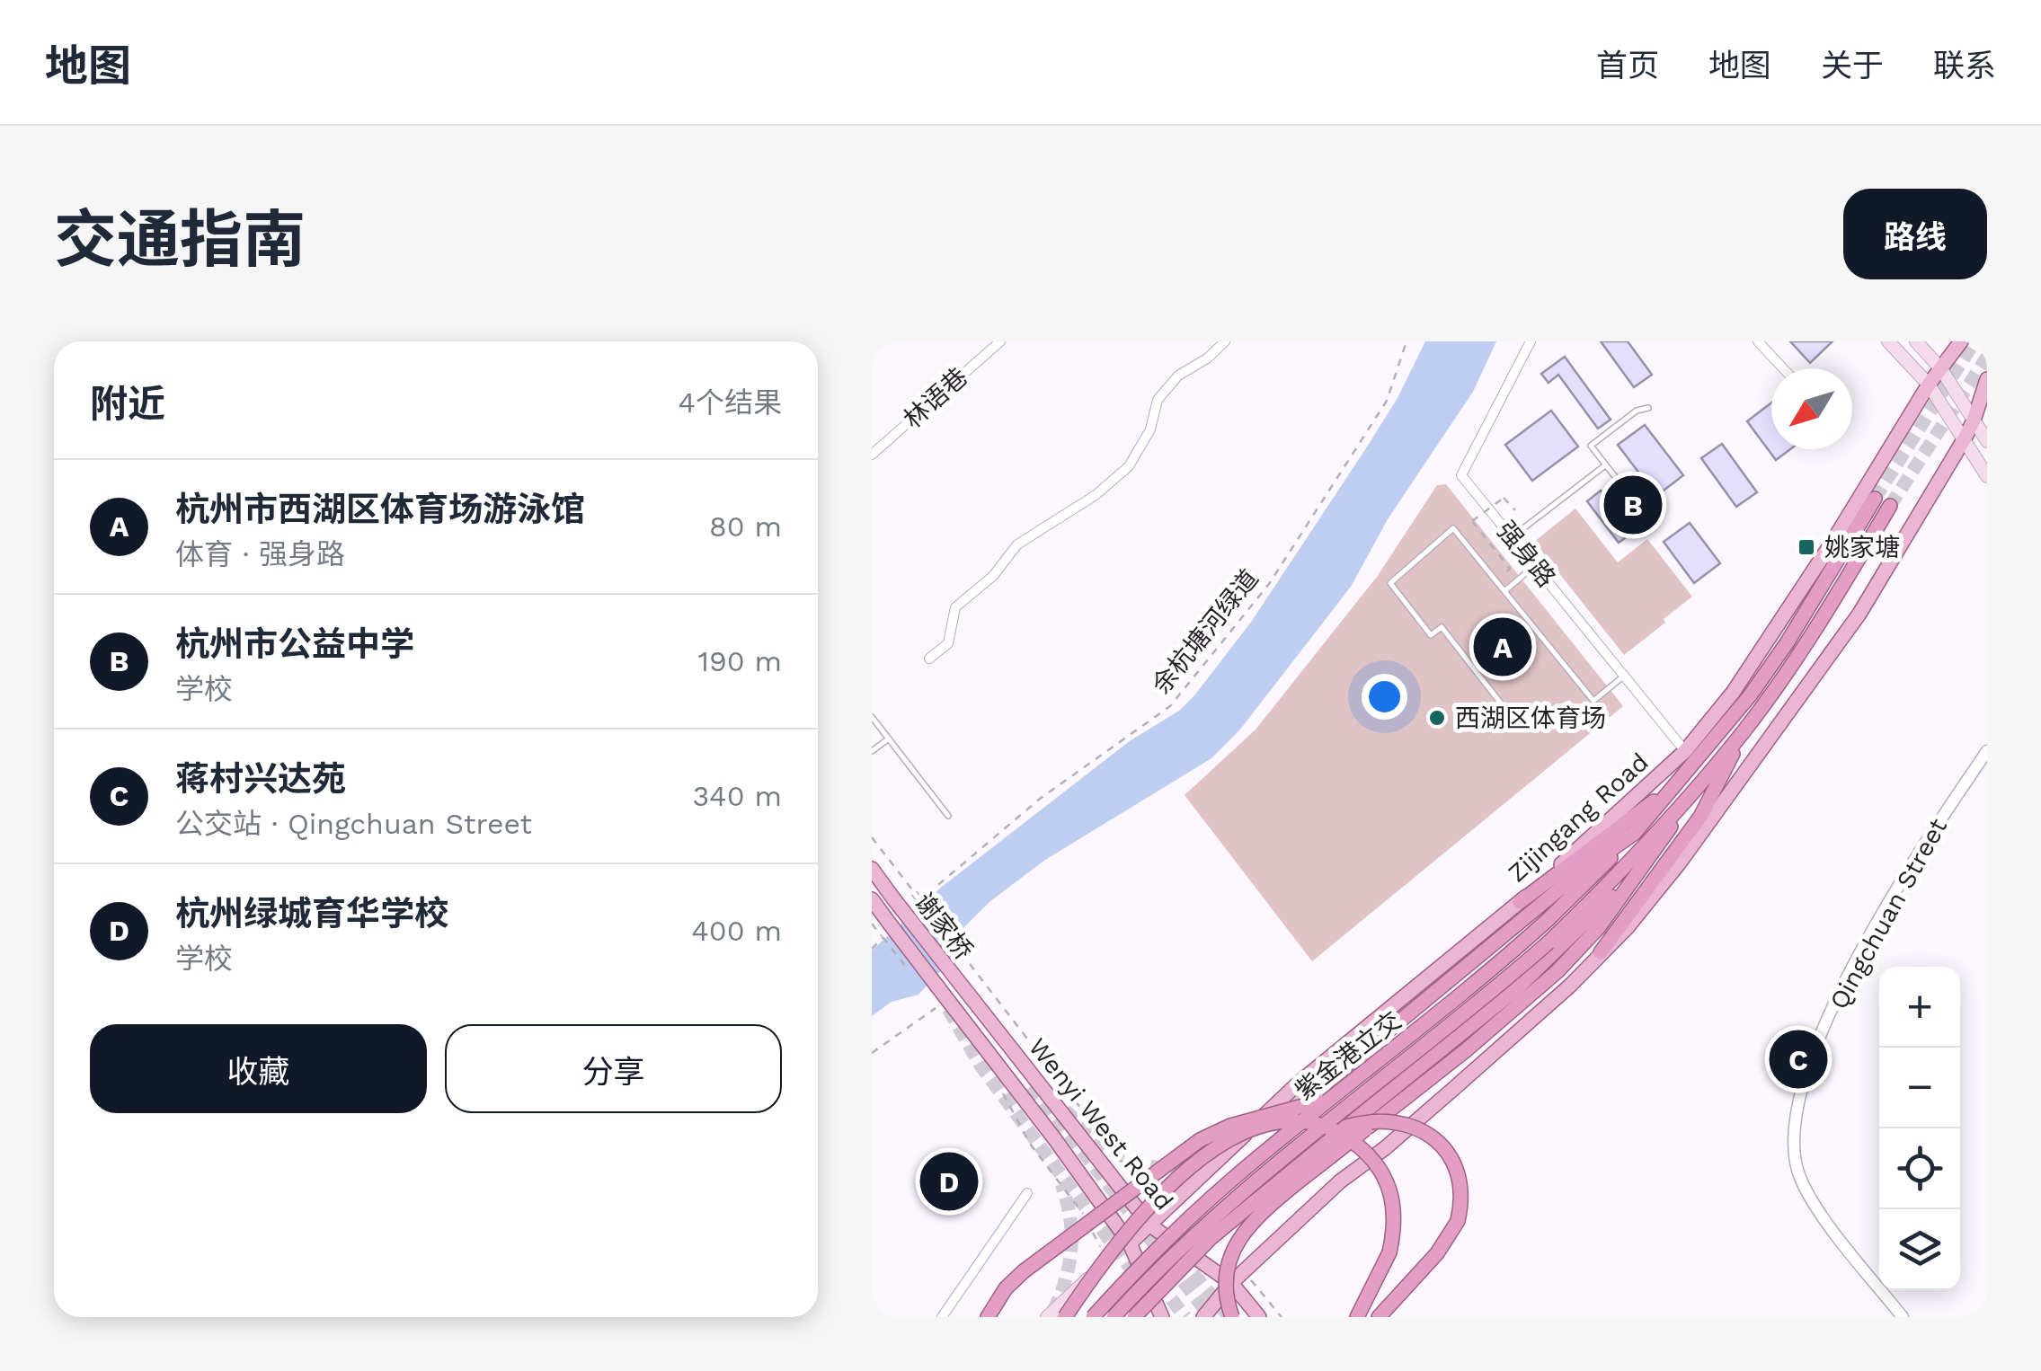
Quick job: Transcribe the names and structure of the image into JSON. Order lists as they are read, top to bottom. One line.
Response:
{"streets":{"highway":["Zijingang Road","紫金港立交"],"main road":["谢家桥","Wenyi West Road"],"street":["林语巷","强身路","Qingchuan Street"],"path":["余杭塘河绿道"]},"crossings":[["强身路","Zijingang Road"],["Zijingang Road","Wenyi West Road"],["谢家桥","Wenyi West Road"]],"places":{"transit":["姚家塘"],"other":["西湖区体育场"]},"north":"bottom left","page":{"header":"地图","nav":["首页","地图","关于","联系"],"title":"交通指南","buttons":["路线",["收藏","分享"]],"heading":["附近","4个结果"],"list":[{"mark":"A","name":"杭州市西湖区体育场游泳馆","note":"体育 · 强身路","value":"80 m"},{"mark":"B","name":"杭州市公益中学","note":"学校","value":"190 m"},{"mark":"C","name":"蒋村兴达苑","note":"公交站 · Qingchuan Street","value":"340 m"},{"mark":"D","name":"杭州绿城育华学校","note":"学校","value":"400 m"}],"pins":["B","A","C","D"],"map_buttons":["+","−"]}}
